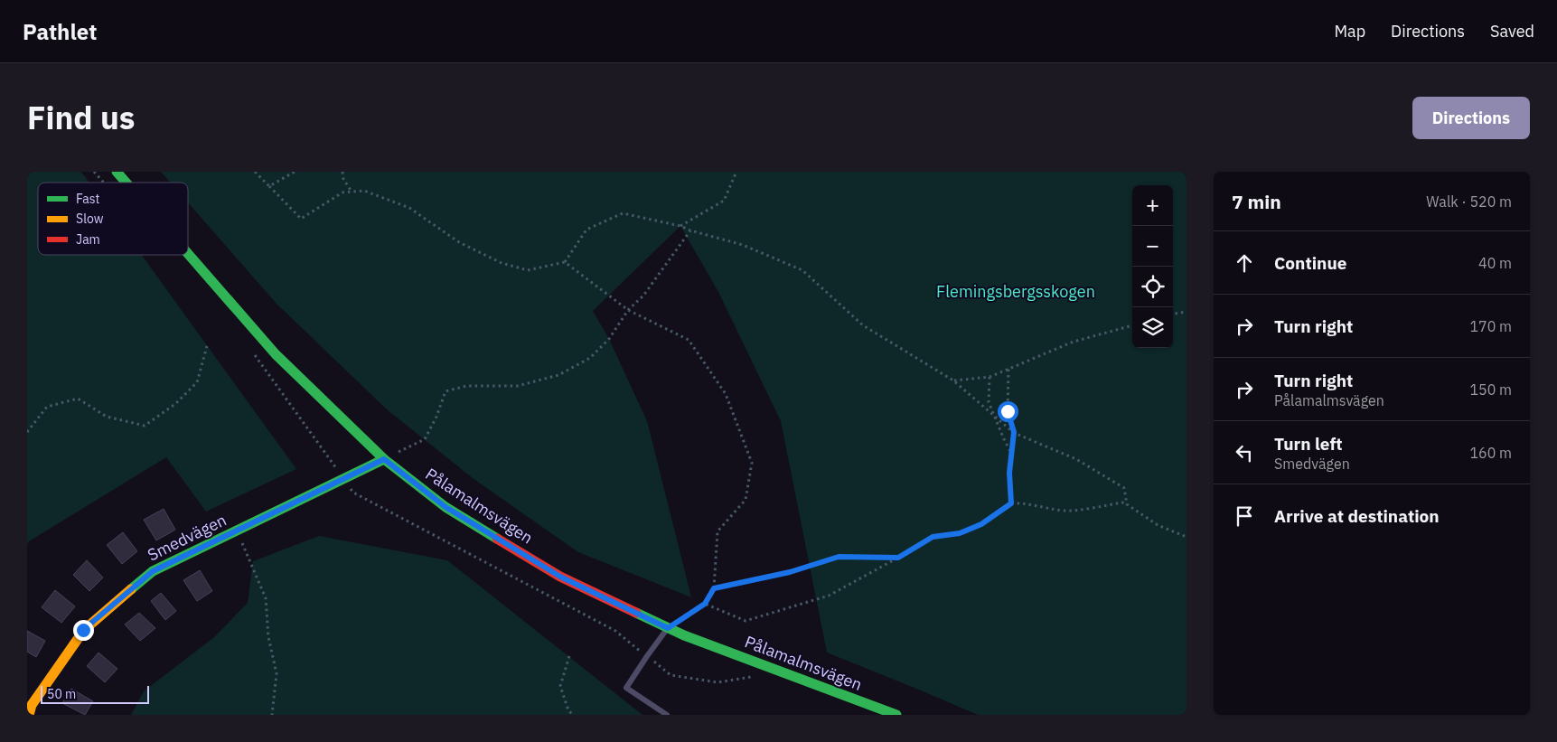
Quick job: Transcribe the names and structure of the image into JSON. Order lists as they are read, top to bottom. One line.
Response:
{"streets":{"street":["Pålamalmsvägen","Smedvägen"]},"crossings":[["Pålamalmsvägen","Smedvägen"]],"parks":["Flemingsbergsskogen"],"legend":["Fast","Slow","Jam"],"scale_bar":"50 m","page":{"header":"Pathlet","nav":["Map","Directions","Saved"],"title":"Find us","buttons":"Directions","heading":["7 min","Walk · 520 m"],"map_buttons":["+","−"],"list":[["Continue","40 m"],["Turn right","170 m"],["Turn right","Pålamalmsvägen","150 m"],["Turn left","Smedvägen","160 m"],"Arrive at destination"],"scale":"50 m"}}
